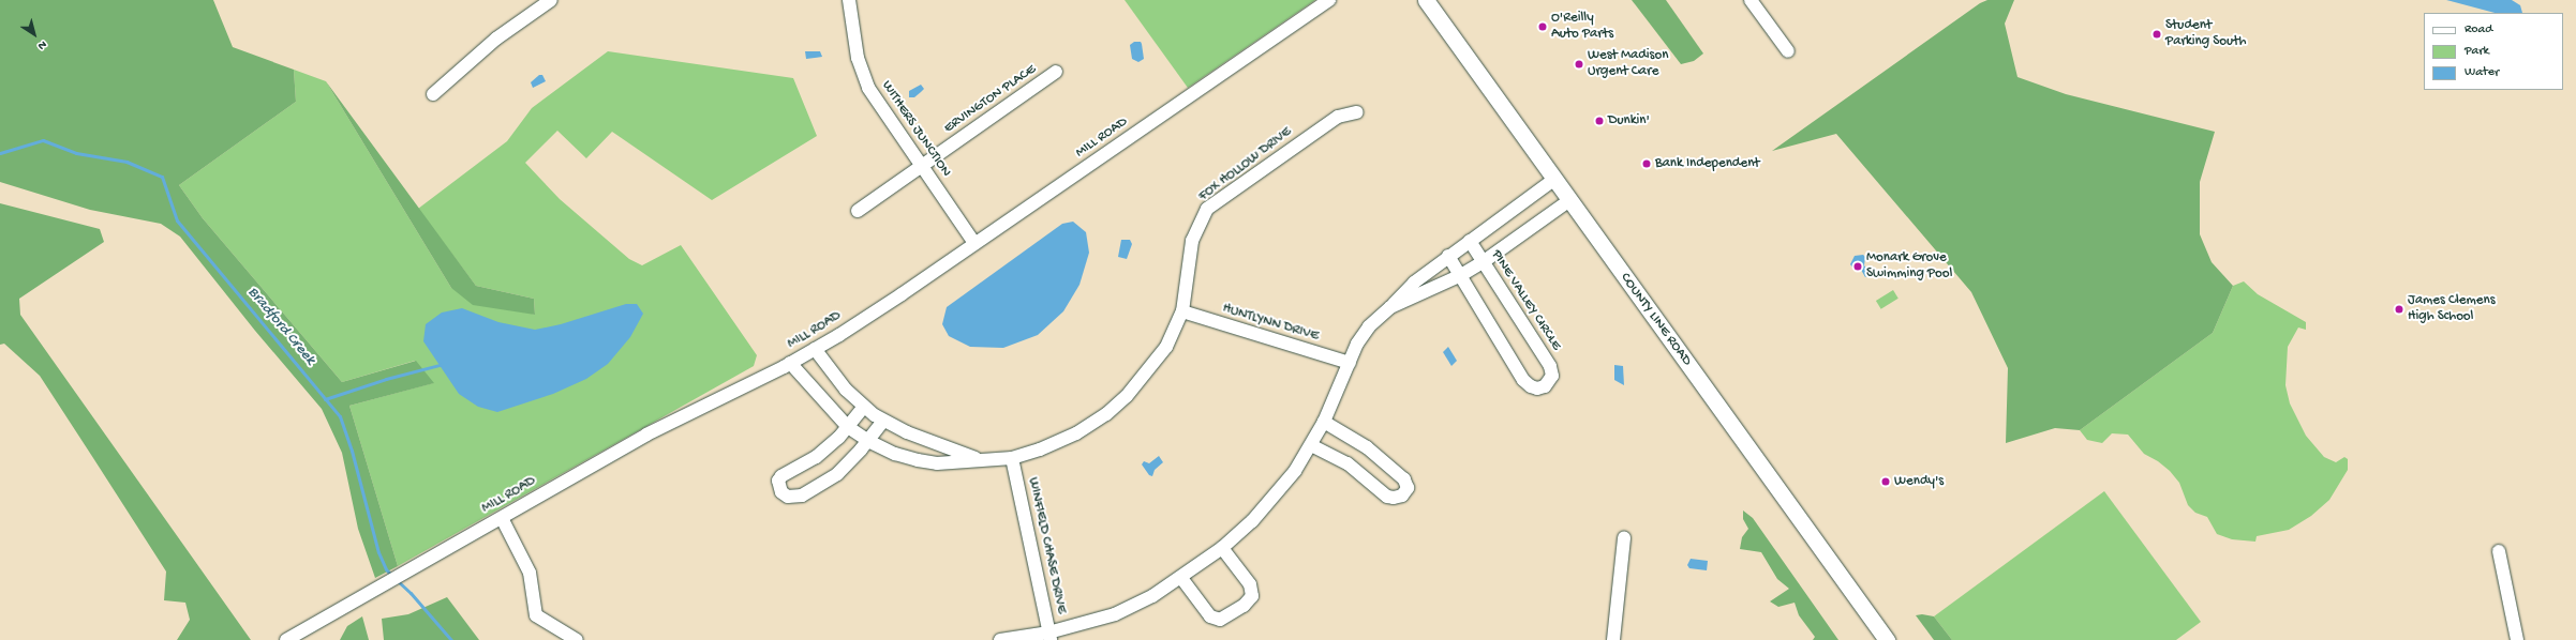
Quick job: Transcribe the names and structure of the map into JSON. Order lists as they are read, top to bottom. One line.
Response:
{"streets":{"main road":["COUNTY LINE ROAD"],"street":["ERVINGTON PLACE","WITHERS JUNCTION","MILL ROAD","FOX HOLLOW DRIVE","PINE VALLEY CIRCLE","HUNTLYNN DRIVE","WINFIELD CHASE DRIVE"]},"crossings":[["ERVINGTON PLACE","WITHERS JUNCTION"],["WITHERS JUNCTION","MILL ROAD"],["MILL ROAD","FOX HOLLOW DRIVE"],["FOX HOLLOW DRIVE","HUNTLYNN DRIVE"],["FOX HOLLOW DRIVE","WINFIELD CHASE DRIVE"]],"water":["Bradford Creek"],"places":["O'Reilly Auto Parts","Student Parking South","West Madison Urgent Care","Dunkin'","Bank Independent","Monark Grove Swimming Pool","James Clemens High School","Wendy's"],"legend":["Road","Park","Water"],"north":"bottom right"}
